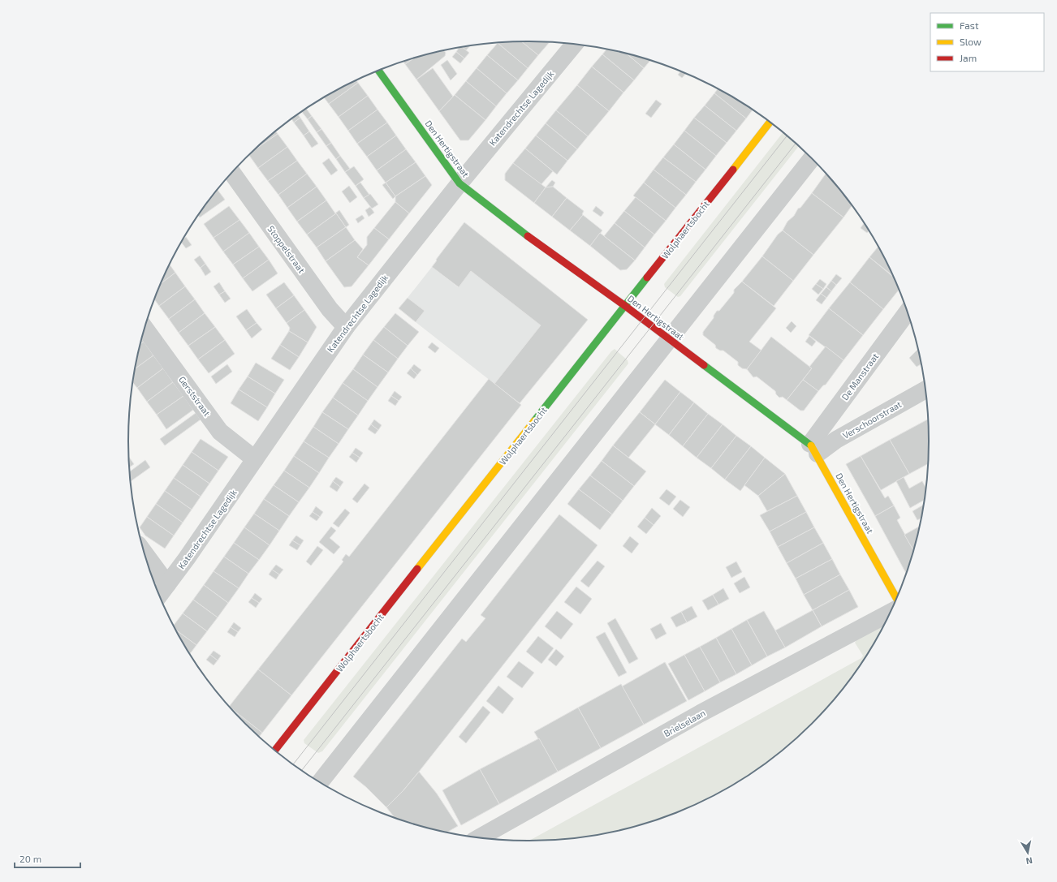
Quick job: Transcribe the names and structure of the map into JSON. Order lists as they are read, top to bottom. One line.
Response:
{"streets":{"street":["Katendrechtse Lagedijk","Den Hertigstraat","Wolphaertsbocht","Stoppelstraat","De Manstraat","Gerststraat","Verschoorstraat","Brielselaan"]},"crossings":[["Katendrechtse Lagedijk","Den Hertigstraat"],["Katendrechtse Lagedijk","Stoppelstraat"],["Katendrechtse Lagedijk","Gerststraat"],["Den Hertigstraat","Wolphaertsbocht"],["Den Hertigstraat","De Manstraat"],["Den Hertigstraat","Verschoorstraat"],["De Manstraat","Verschoorstraat"]],"legend":["Fast","Slow","Jam"],"scale_bar":"20 m","north":"bottom"}
